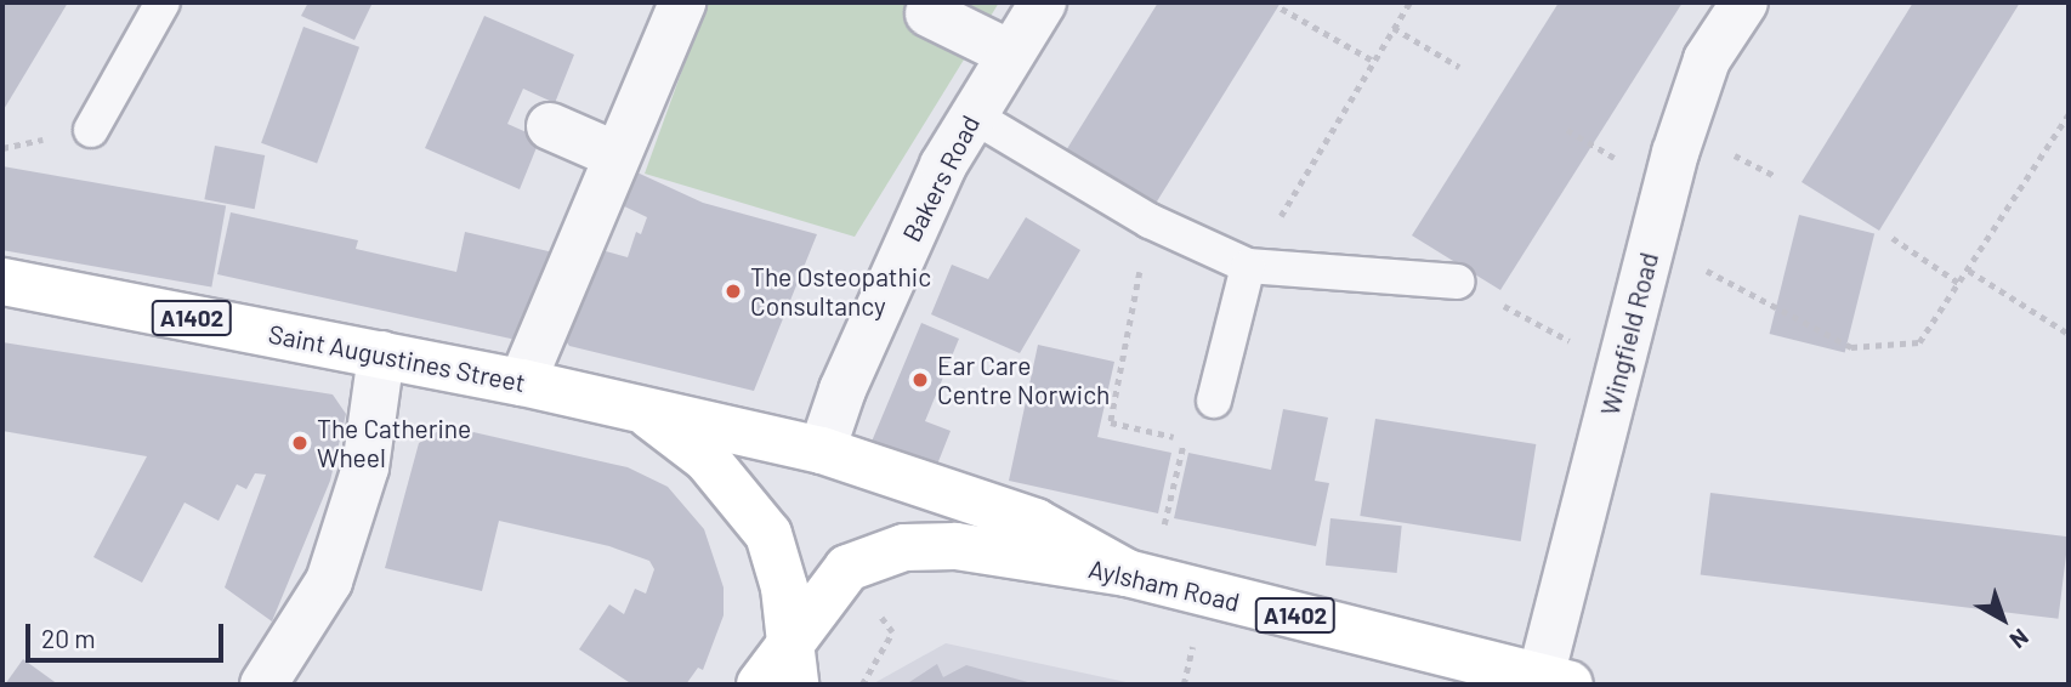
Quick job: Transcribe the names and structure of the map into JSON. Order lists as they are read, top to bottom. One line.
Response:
{"streets":{"main road":["A1402","Saint Augustines Street","Aylsham Road"],"street":["Bakers Road","Wingfield Road"]},"crossings":[["Bakers Road","Saint Augustines Street"],["A1402","Saint Augustines Street"],["A1402","Aylsham Road"],["Wingfield Road","Aylsham Road"],["Saint Augustines Street","Aylsham Road"]],"places":["The Osteopathic Consultancy","Ear Care Centre Norwich","The Catherine Wheel"],"scale_bar":"20 m","north":"bottom right"}
